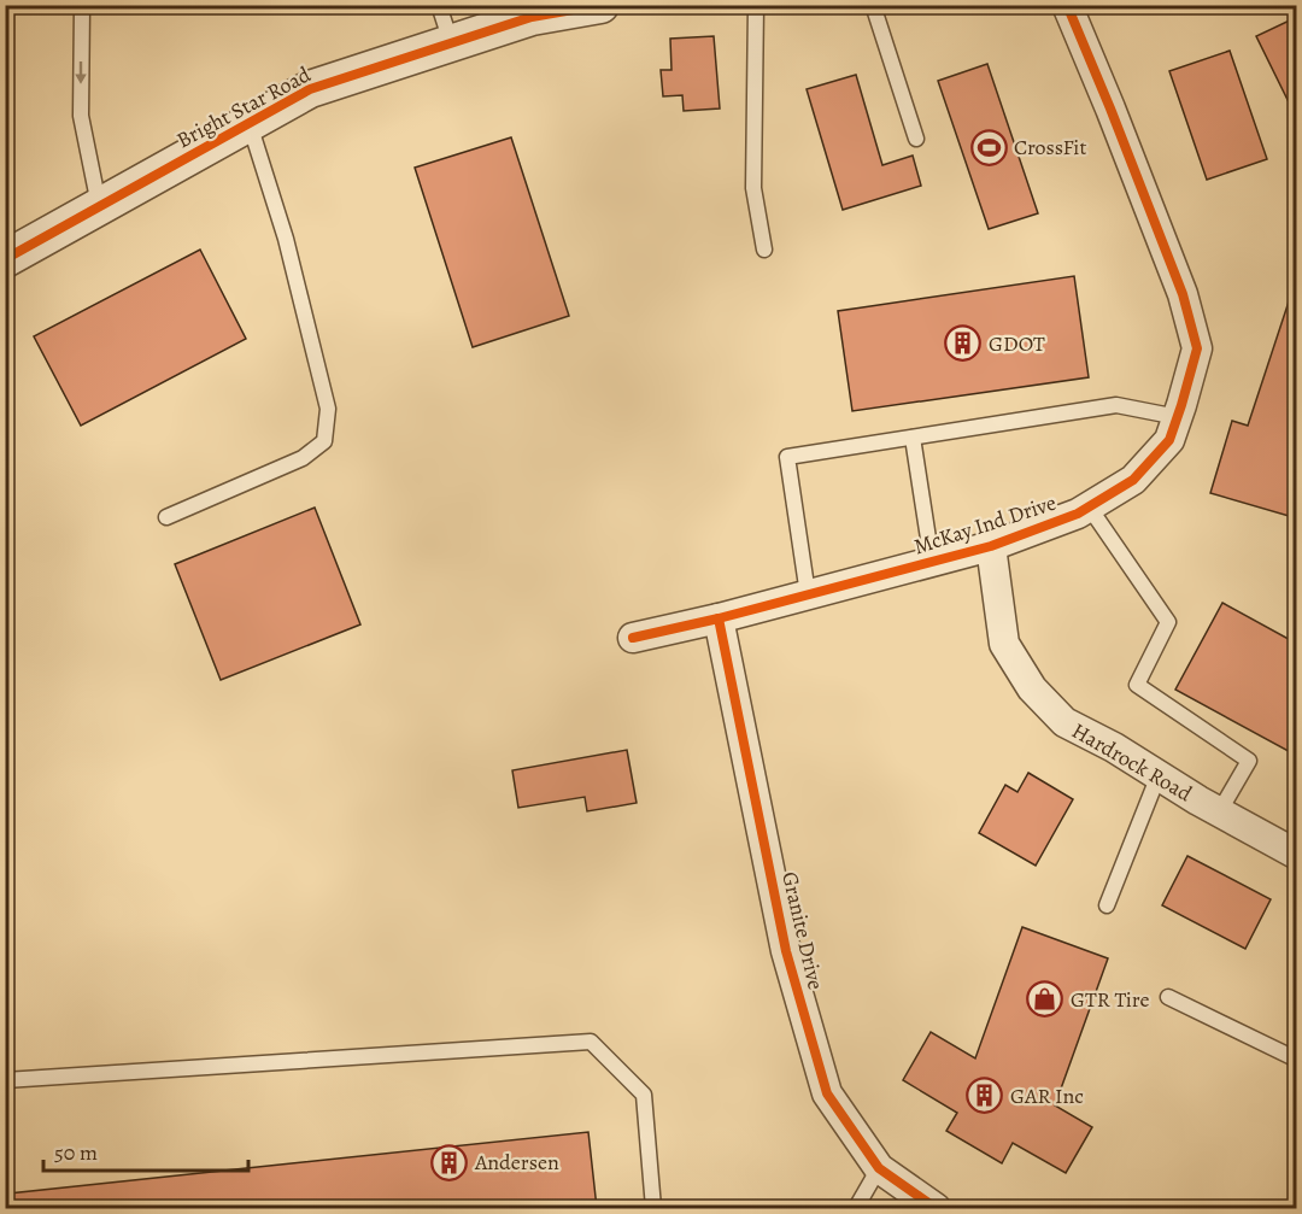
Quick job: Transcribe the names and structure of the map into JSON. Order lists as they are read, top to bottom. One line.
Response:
{"streets":{"street":["Bright Star Road","McKay Ind Drive","Hardrock Road","Granite Drive"]},"crossings":[["McKay Ind Drive","Hardrock Road"],["McKay Ind Drive","Granite Drive"]],"places":{"sports":["CrossFit"],"building":["GDOT","GAR Inc","Andersen"],"shop":["GTR Tire"]},"scale_bar":"50 m"}
